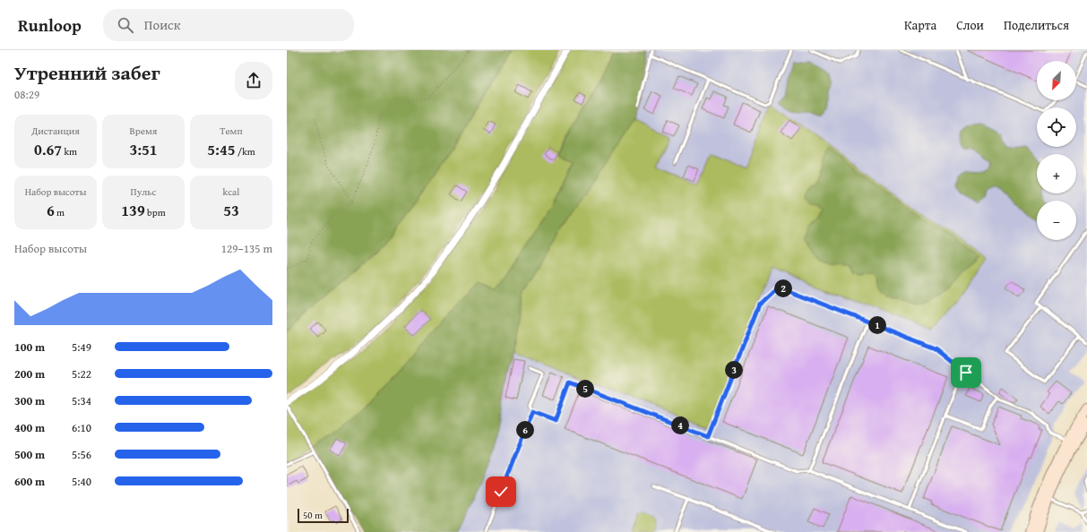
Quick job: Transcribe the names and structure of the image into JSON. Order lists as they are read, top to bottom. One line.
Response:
{"scale_bar":"50 m","north":"bottom left","page":{"header":"Runloop","search":"Поиск","nav":["Карта","Слои","Поделиться"],"heading":["Утренний забег","08:29"],"map_buttons":["+","−"],"stats":[["Дистанция","0.67 km"],["Время","3:51"],["Темп","5:45 /km"],["Набор высоты","6 m"],["Пульс","139 bpm"],["kcal","53"]],"chart":["Набор высоты","129–135 m"],"pins":["2","1","3","5","4","6"],"list":[{"name":"100 m","note":"5:49"},{"name":"200 m","note":"5:22"},{"name":"300 m","note":"5:34"},{"name":"400 m","note":"6:10"},{"name":"500 m","note":"5:56"},{"name":"600 m","note":"5:40"}],"scale":"50 m"}}
